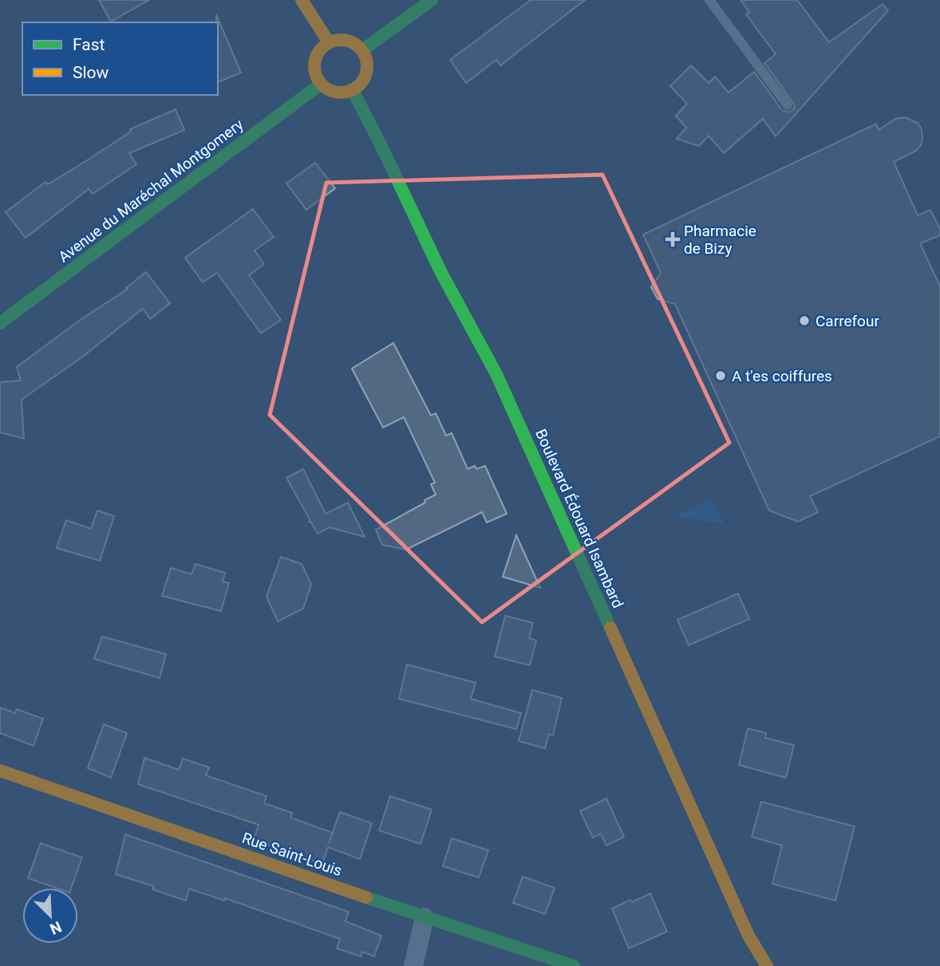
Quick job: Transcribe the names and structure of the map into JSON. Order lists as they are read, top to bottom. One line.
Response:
{"streets":{"main road":["Avenue du Maréchal Montgomery","Boulevard Édouard Isambard","Rue Saint-Louis"]},"crossings":[["Avenue du Maréchal Montgomery","Boulevard Édouard Isambard"]],"places":{"health":["Pharmacie de Bizy"],"other":["Carrefour","A t'es coiffures"]},"legend":["Fast","Slow"],"north":"bottom right"}
